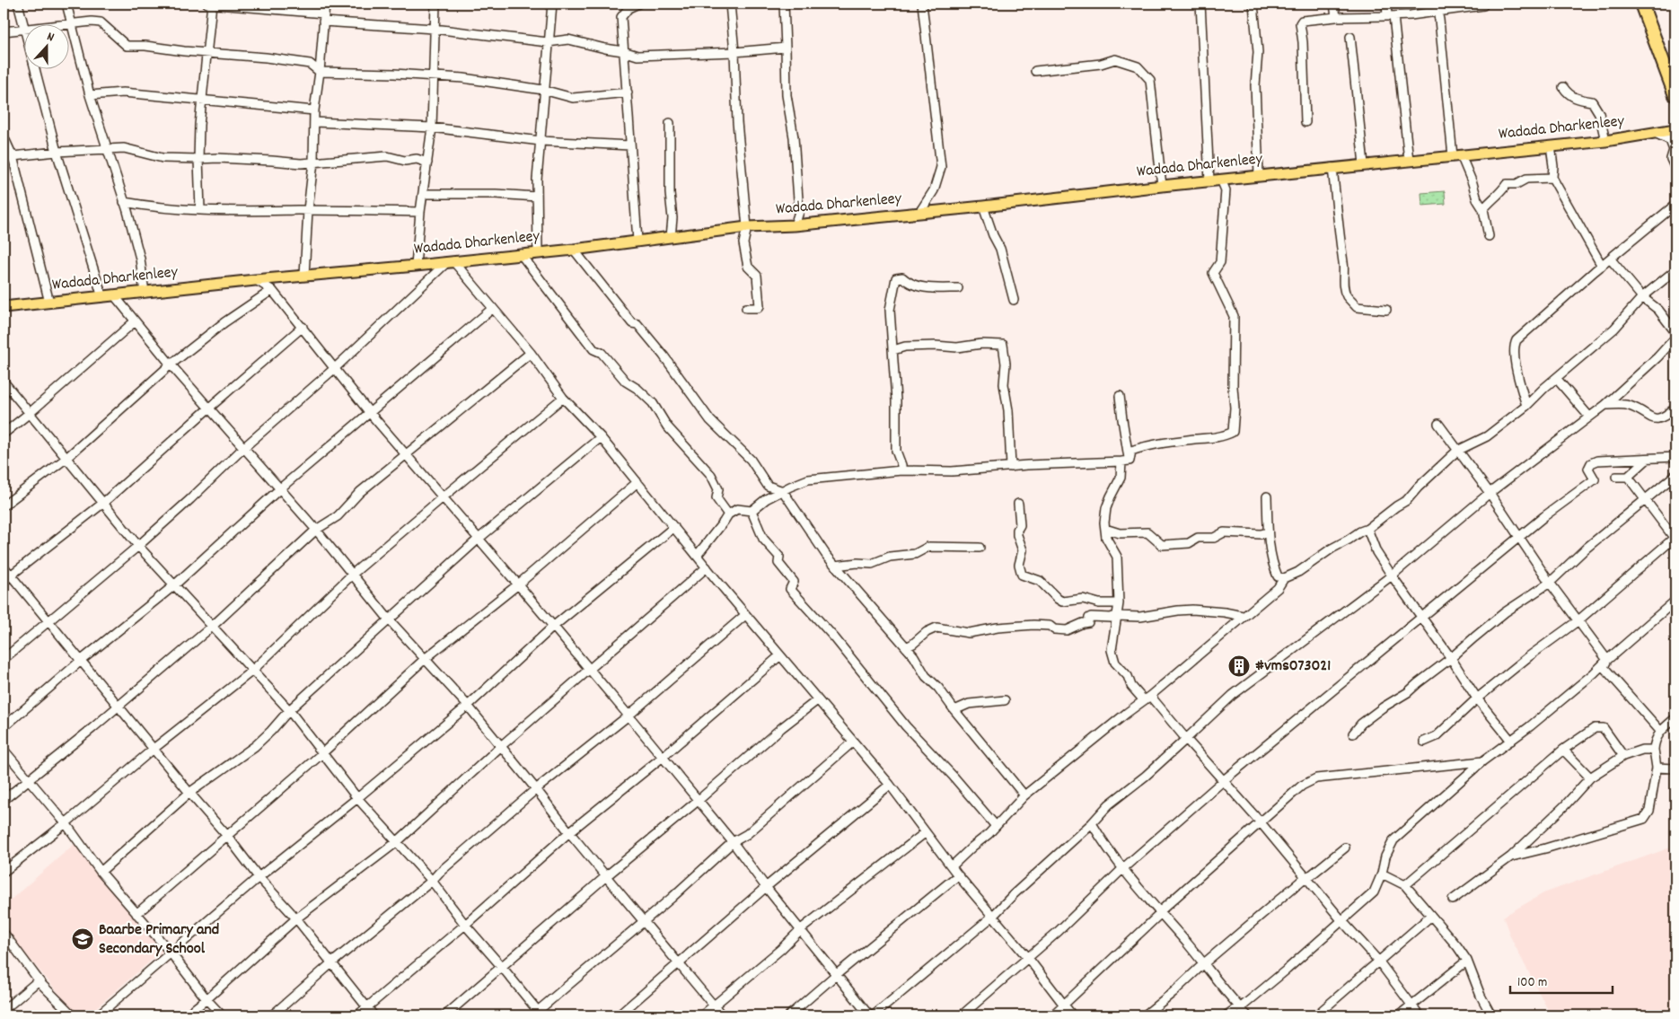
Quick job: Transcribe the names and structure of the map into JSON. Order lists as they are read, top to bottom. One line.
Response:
{"streets":{"main road":["Wadada Dharkenleey"]},"places":{"building":["#vms073021"],"school or university":["Baarbe Primary and Secondary School"]},"scale_bar":"100 m","north":"top"}
